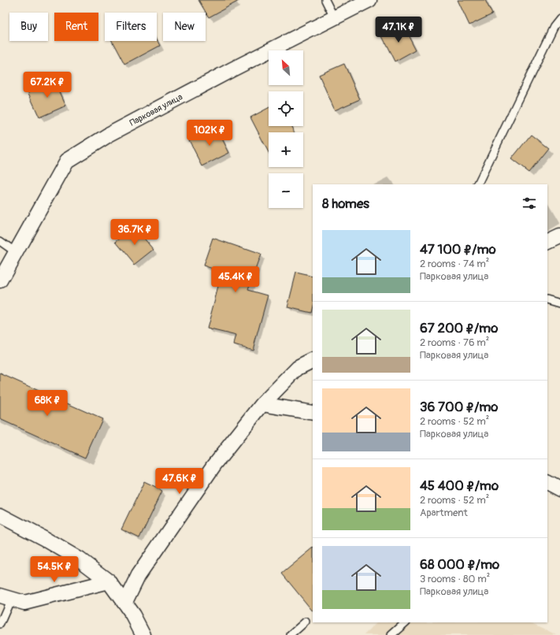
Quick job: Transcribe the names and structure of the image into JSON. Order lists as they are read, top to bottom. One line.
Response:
{"streets":{"street":["Парковая улица"]},"north":"top left","page":{"chip":["Buy","Rent","Filters","New"],"price":["47.1K ₽","67.2K ₽","102K ₽","36.7K ₽","45.4K ₽","68K ₽","47.6K ₽","54.5K ₽"],"map_buttons":["+","−"],"heading":"8 homes","list":[{"name":"47 100 ₽/mo","note":"2 rooms · 74 m² · Парковая улица"},{"name":"67 200 ₽/mo","note":"2 rooms · 76 m² · Парковая улица"},{"name":"36 700 ₽/mo","note":"2 rooms · 52 m² · Парковая улица"},{"name":"45 400 ₽/mo","note":"2 rooms · 52 m² · Apartment"},{"name":"68 000 ₽/mo","note":"3 rooms · 80 m² · Парковая улица"}]}}
